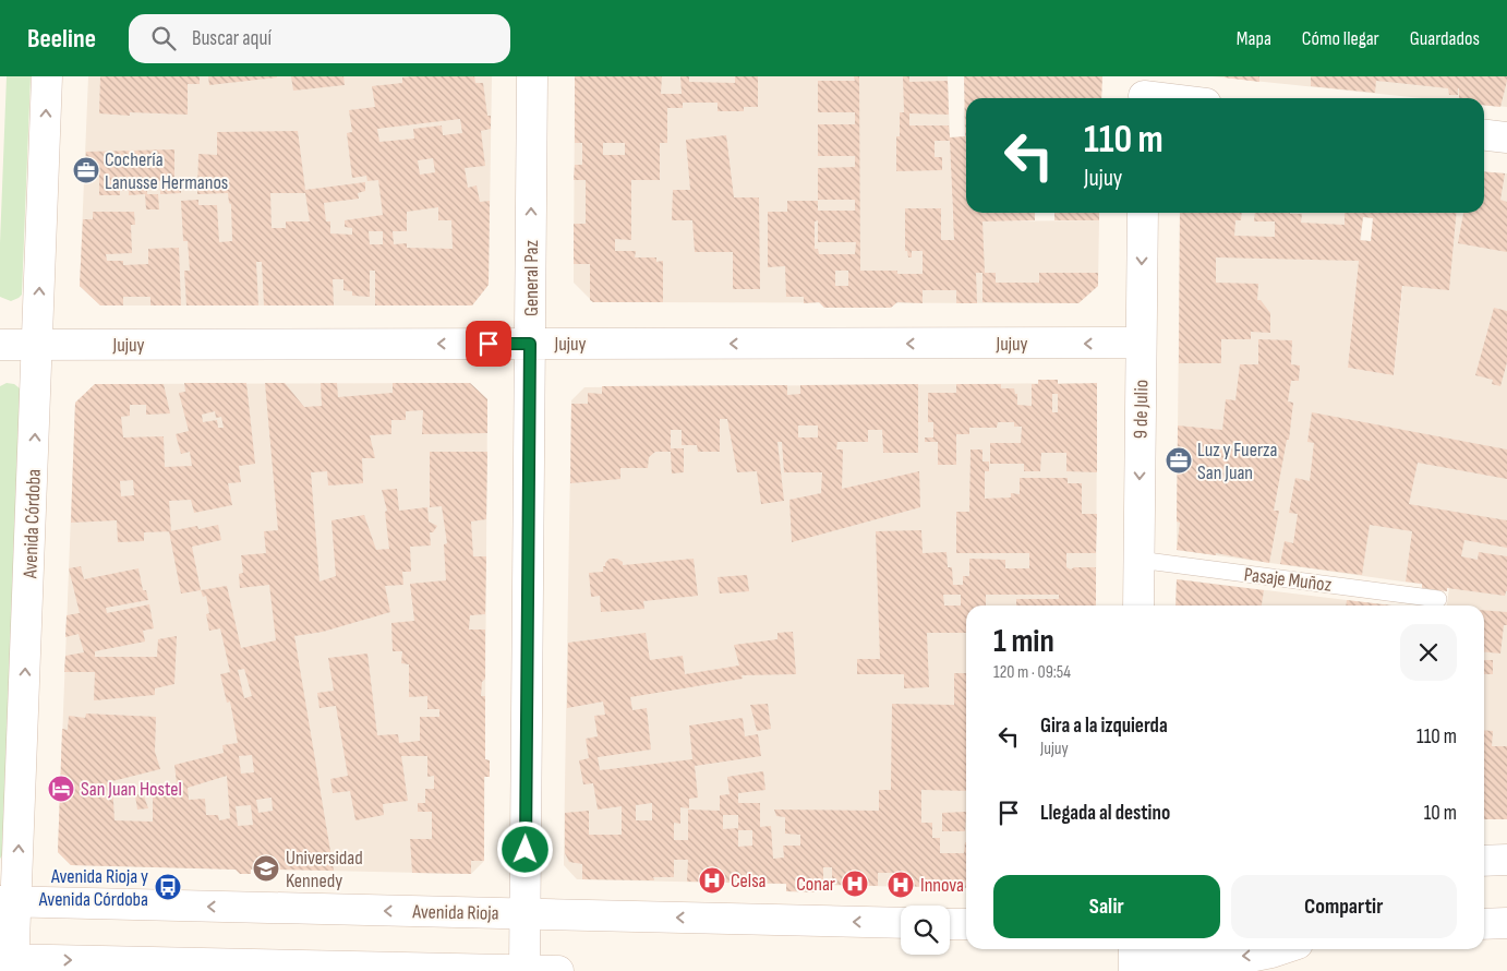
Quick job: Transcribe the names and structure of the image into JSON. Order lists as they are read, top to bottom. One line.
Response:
{"streets":{"street":["General Paz","Jujuy","9 de Julio","Avenida Córdoba","Avenida Rioja"],"lane":["Pasaje Muñoz"]},"crossings":[["General Paz","Jujuy"],["General Paz","Avenida Rioja"],["Jujuy","9 de Julio"],["Jujuy","Avenida Córdoba"],["9 de Julio","Pasaje Muñoz"],["Avenida Córdoba","Avenida Rioja"]],"one_way":["Jujuy","9 de Julio","Avenida Córdoba"],"places":{"office":["Cochería Lanusse Hermanos","Luz y Fuerza San Juan"],"hotel":["San Juan Hostel"],"school or university":["Universidad Kennedy"],"hospital":["Celsa","Conar","Innova"],"bus stop":["Avenida Rioja y Avenida Córdoba"]},"page":{"header":"Beeline","search":"Buscar aquí","nav":["Mapa","Cómo llegar","Guardados"],"turn":["110 m","Jujuy"],"heading":["1 min","120 m · 09:54"],"list":[{"name":"Gira a la izquierda","note":"Jujuy","value":"110 m"},{"name":"Llegada al destino","value":"10 m"}],"buttons":["Salir","Compartir"]}}
